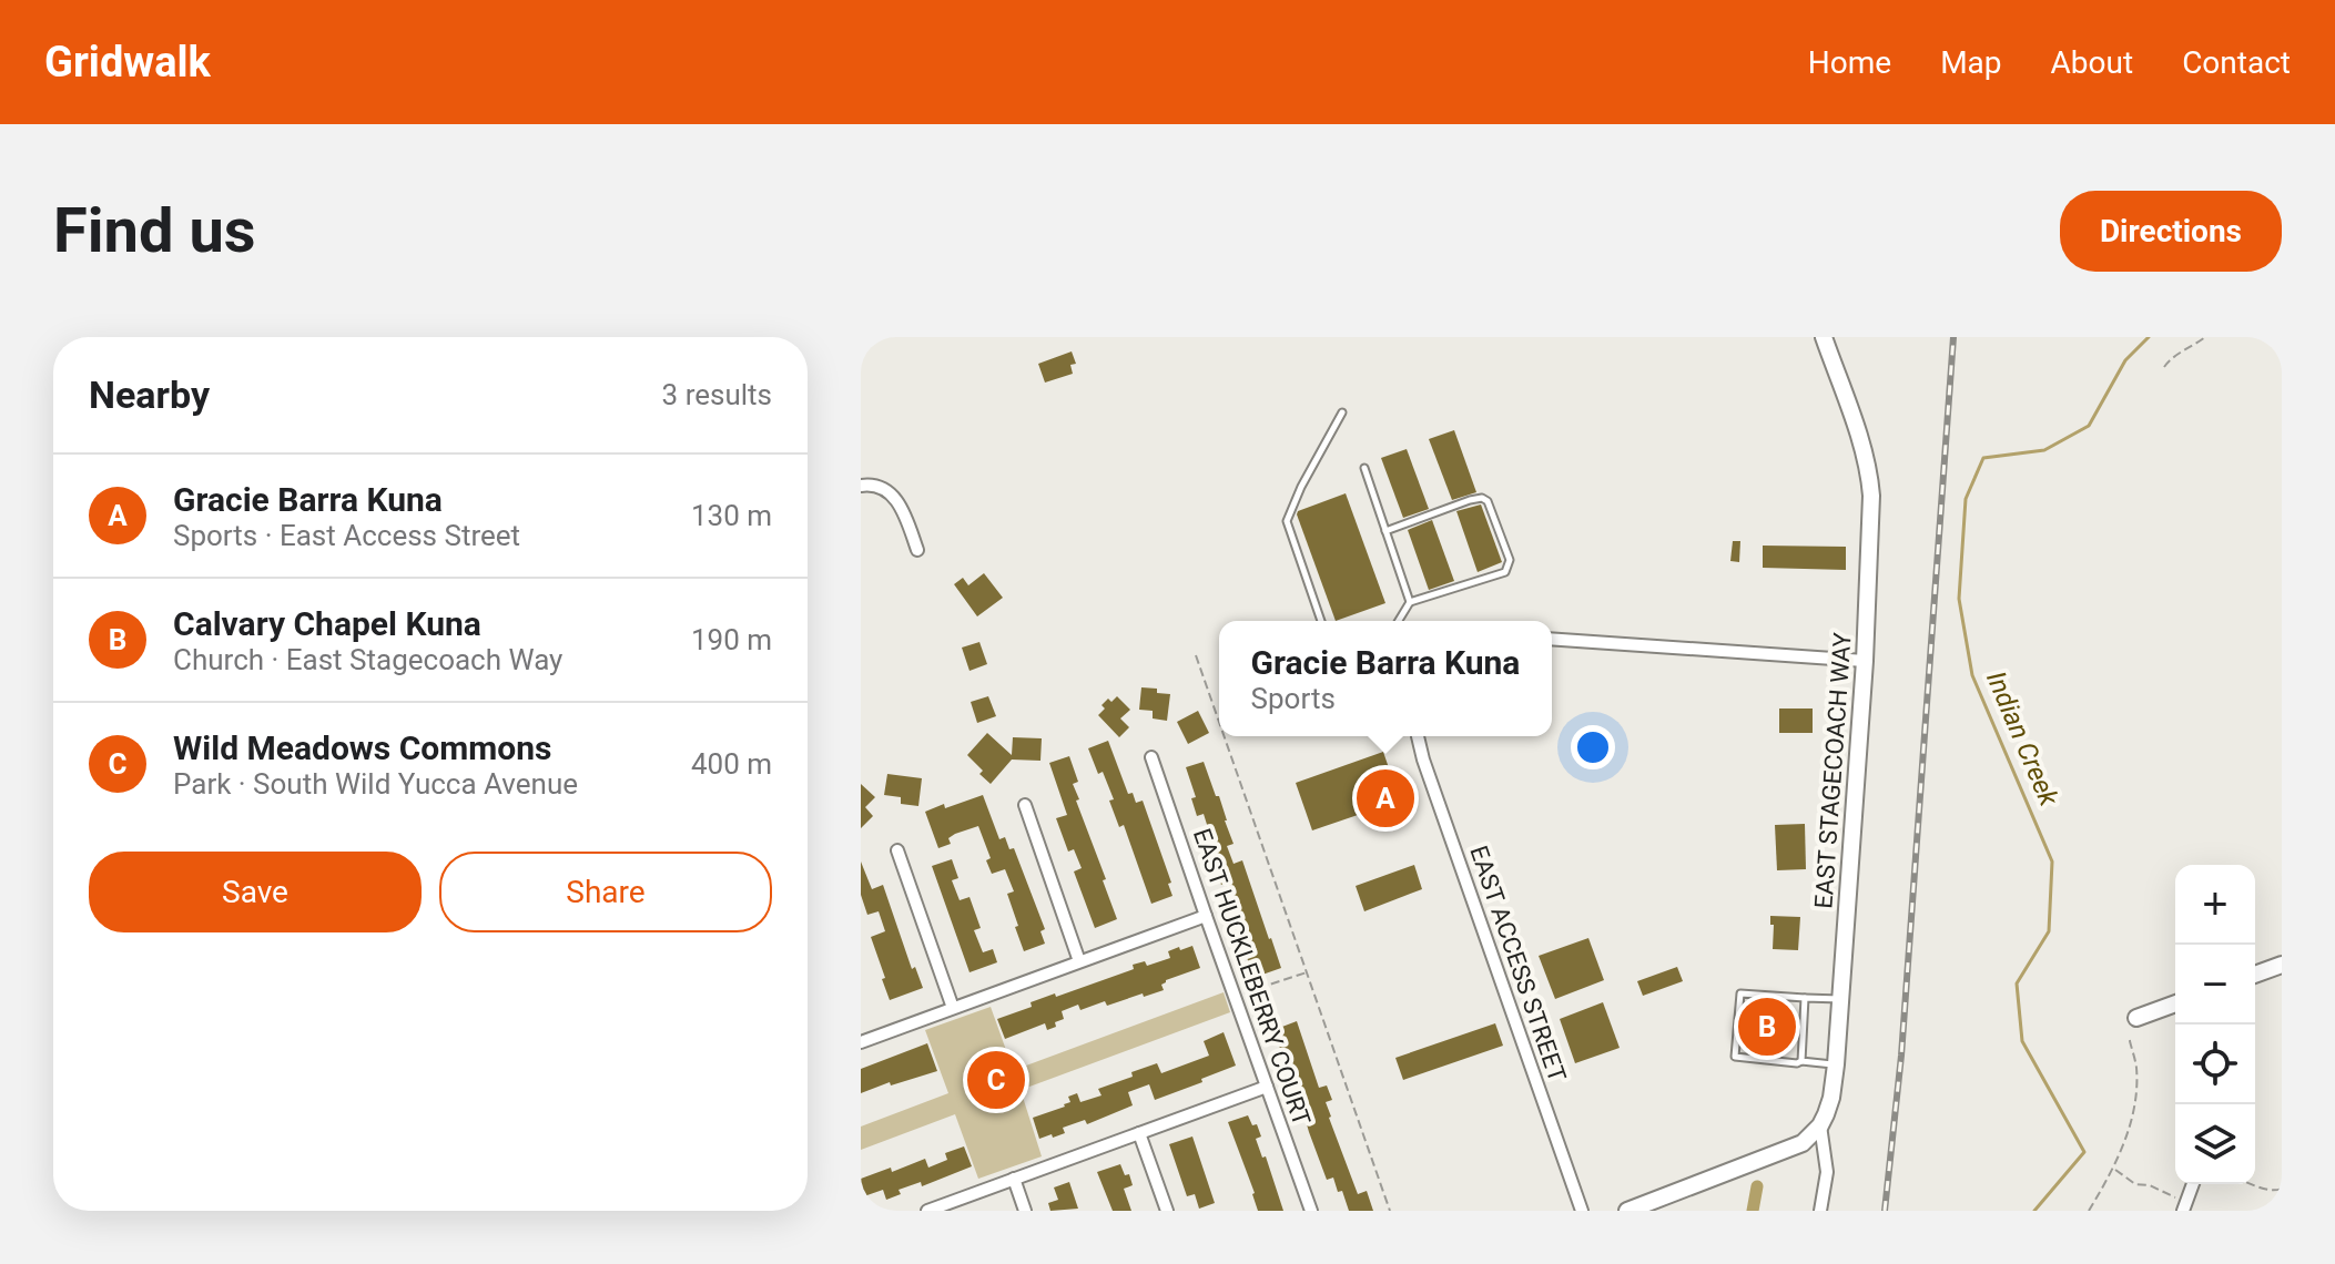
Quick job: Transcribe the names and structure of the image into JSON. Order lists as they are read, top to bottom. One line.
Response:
{"streets":{"street":["EAST STAGECOACH WAY","EAST ACCESS STREET","EAST HUCKLEBERRY COURT"]},"water":["Indian Creek"],"page":{"header":"Gridwalk","nav":["Home","Map","About","Contact"],"buttons":["Directions",["Save","Share"]],"title":"Find us","heading":["Nearby","3 results"],"list":[{"mark":"A","name":"Gracie Barra Kuna","note":"Sports · East Access Street","value":"130 m"},{"mark":"B","name":"Calvary Chapel Kuna","note":"Church · East Stagecoach Way","value":"190 m"},{"mark":"C","name":"Wild Meadows Commons","note":"Park · South Wild Yucca Avenue","value":"400 m"}],"popup":["Gracie Barra Kuna","Sports"],"pins":["A","B","C"],"map_buttons":["+","−"]}}
